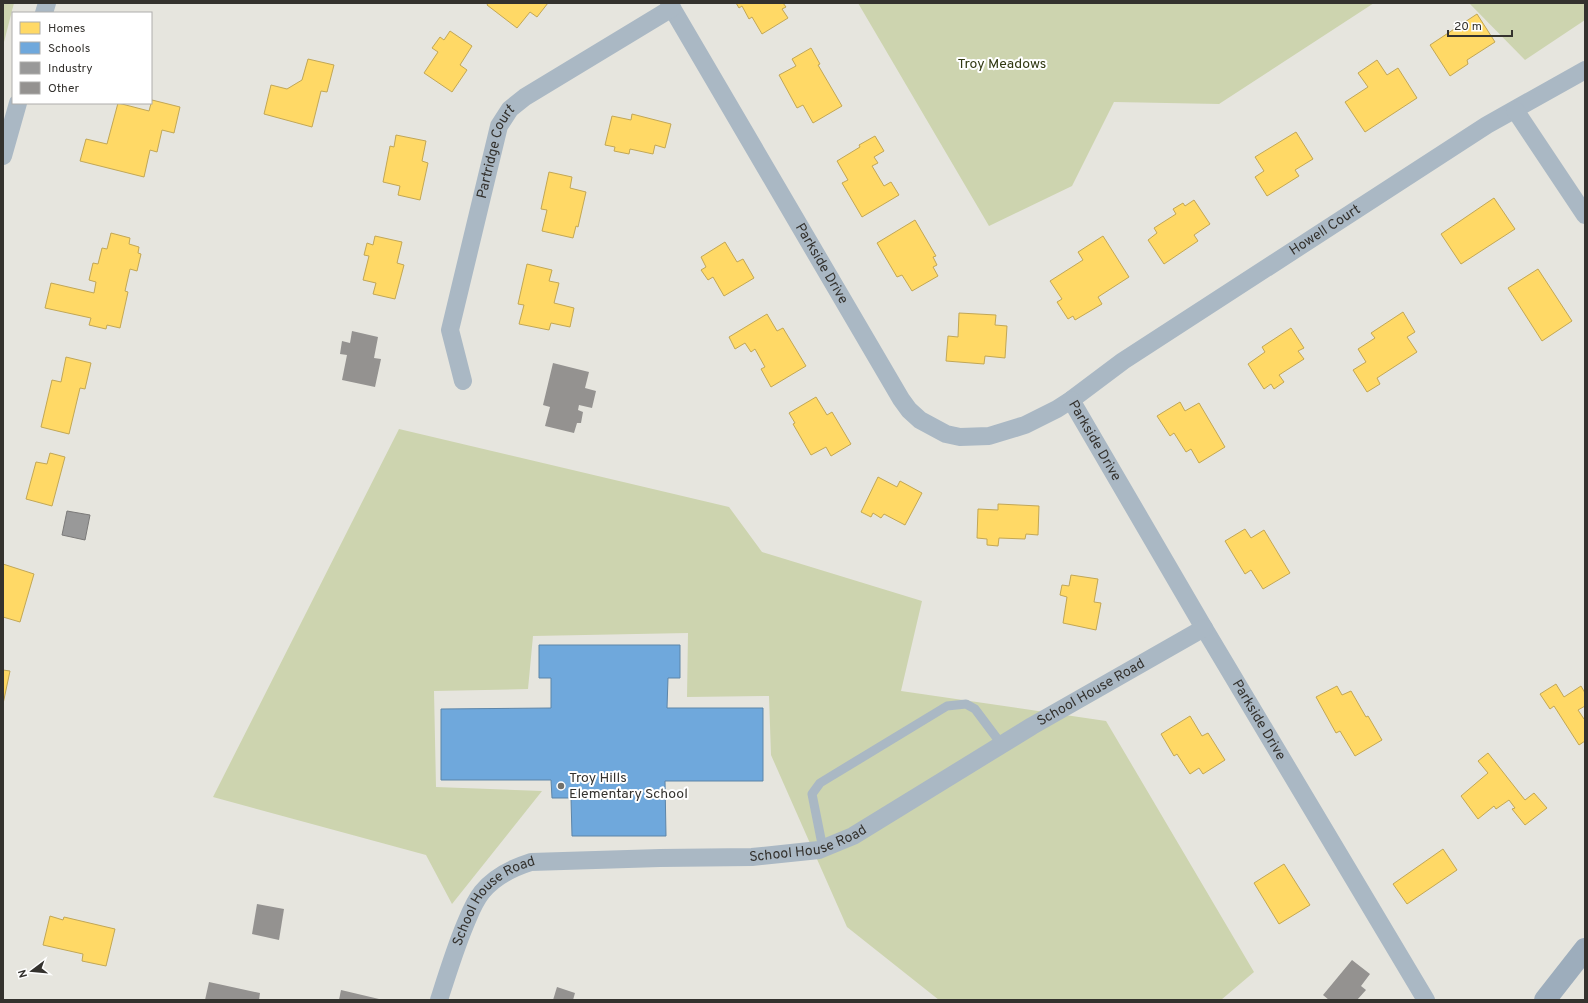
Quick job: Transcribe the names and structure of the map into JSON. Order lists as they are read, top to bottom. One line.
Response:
{"streets":{"street":["Partridge Court","Howell Court","Parkside Drive","School House Road"]},"crossings":[["Partridge Court","Parkside Drive"],["Howell Court","Parkside Drive"],["Parkside Drive","School House Road"]],"parks":["Troy Meadows"],"places":["Troy Hills Elementary School"],"legend":["Homes","Schools","Industry","Other"],"scale_bar":"20 m","north":"left"}
